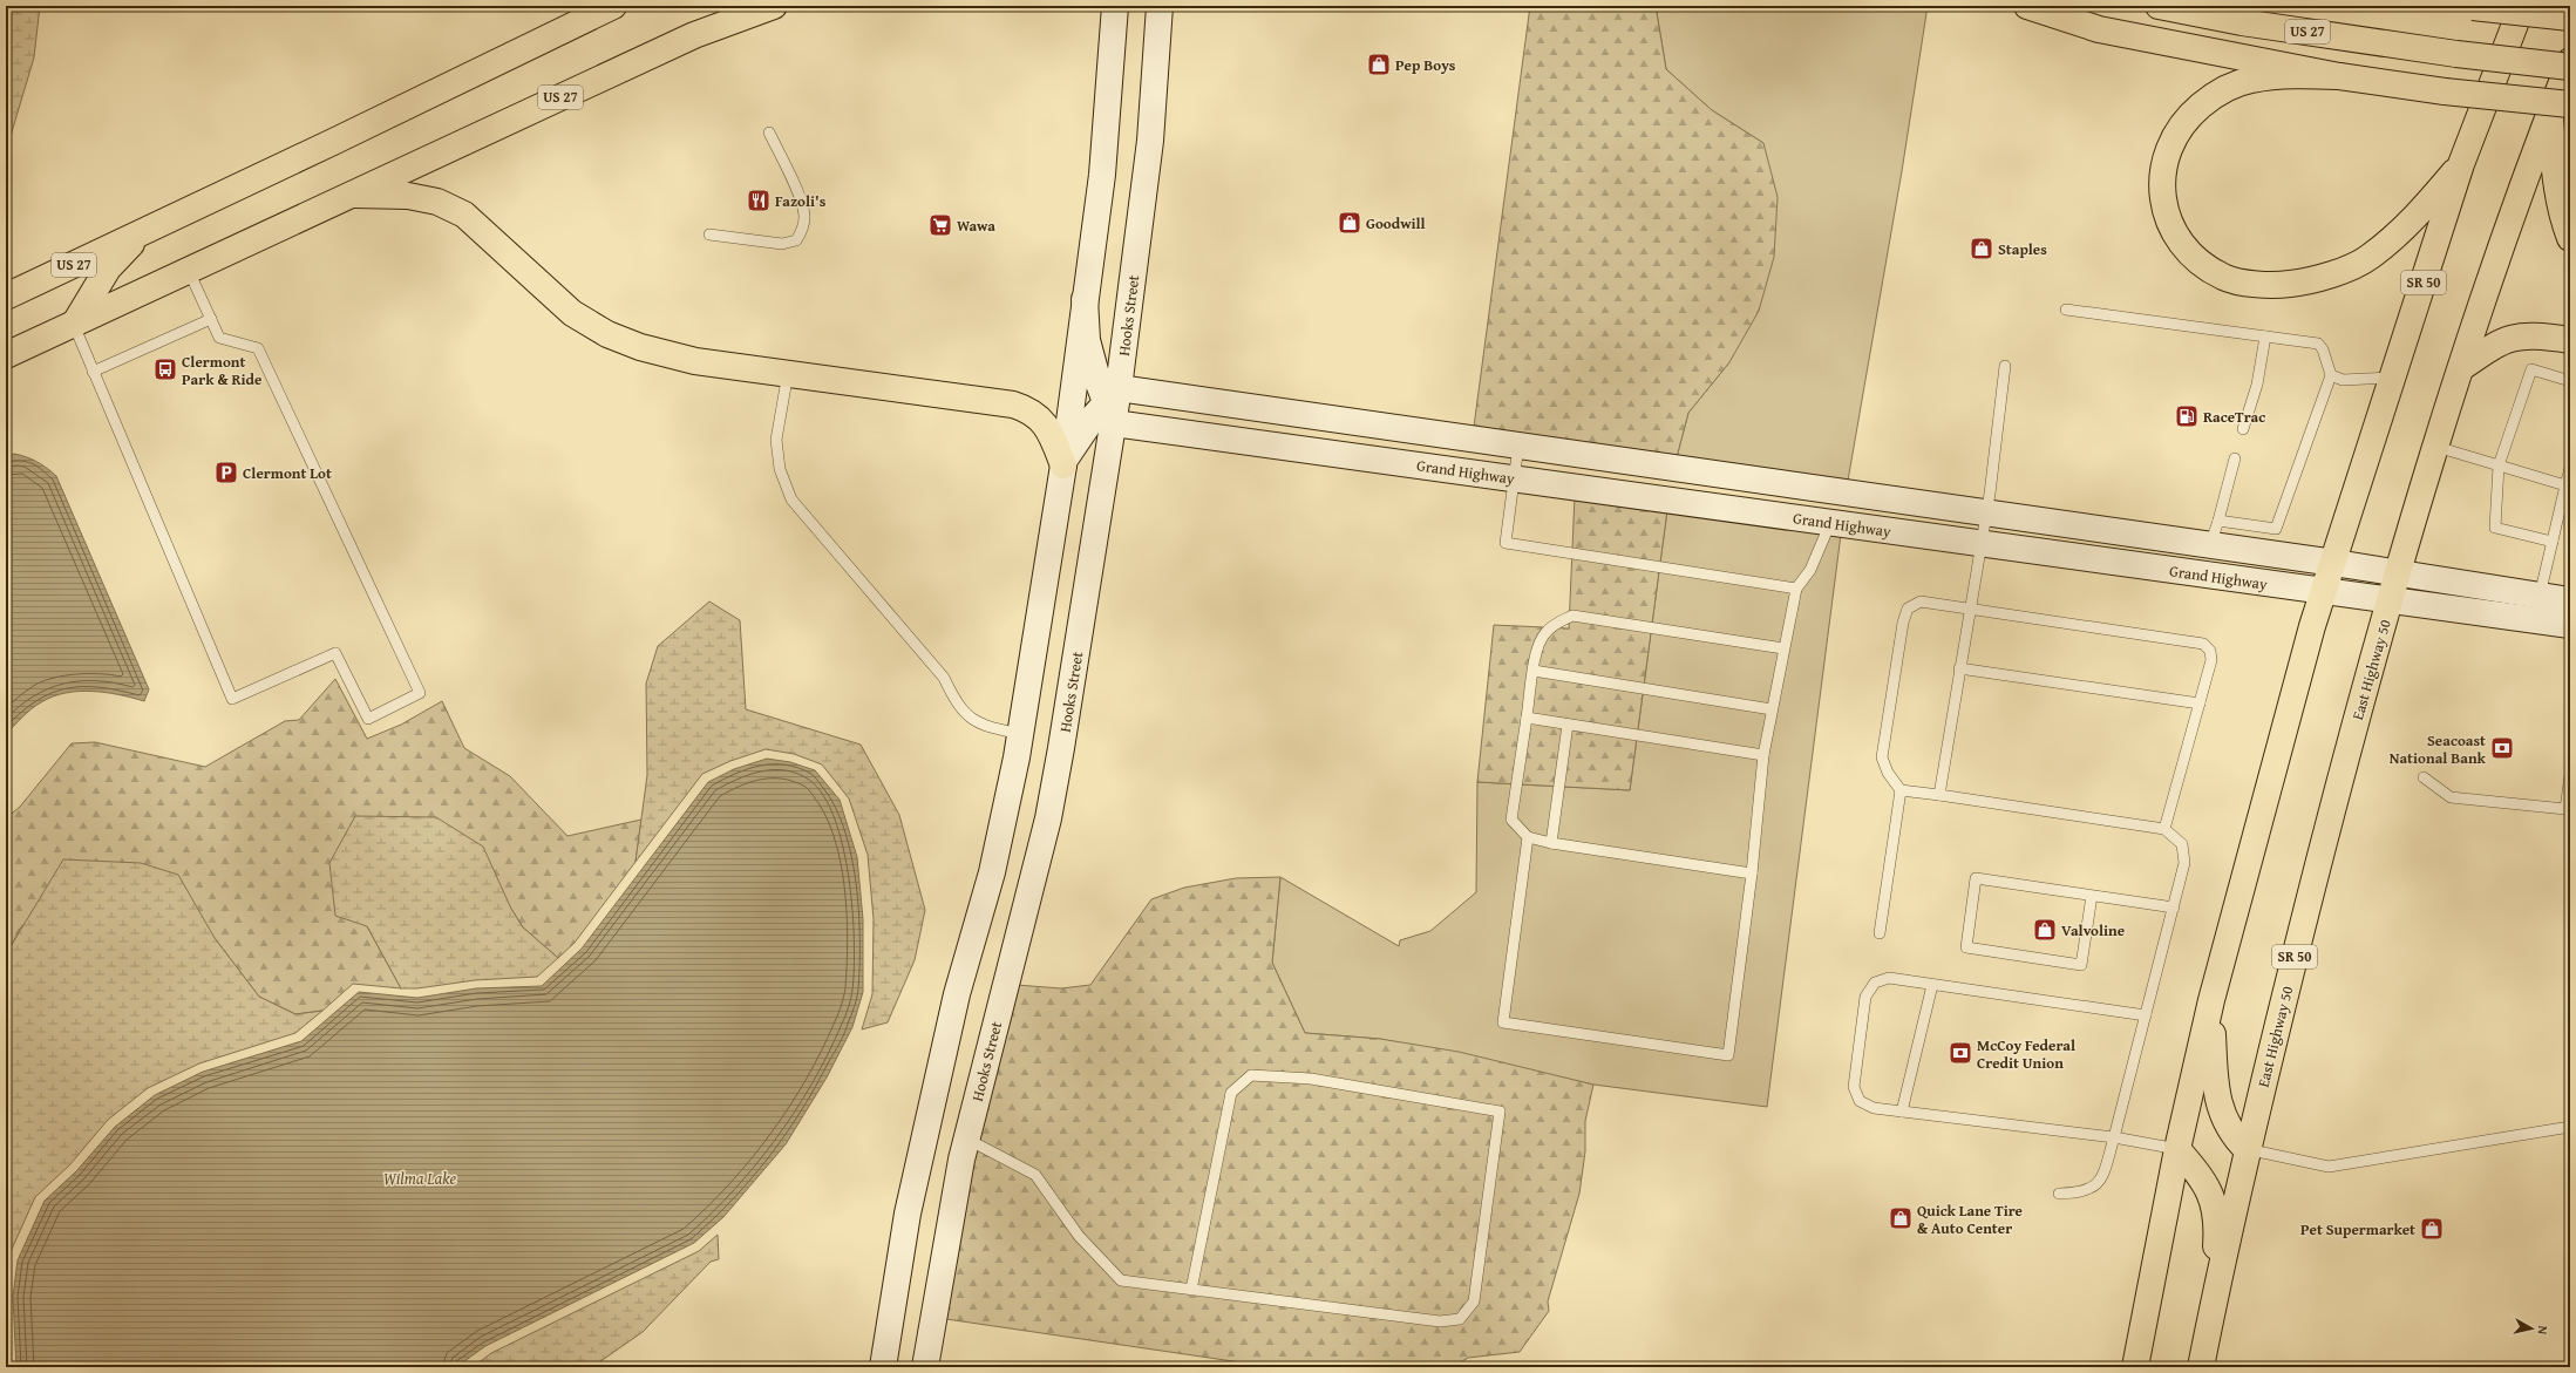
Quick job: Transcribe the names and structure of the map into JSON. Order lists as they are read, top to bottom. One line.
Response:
{"streets":{"highway":["US 27","SR 50","East Highway 50"],"street":["Hooks Street","Grand Highway"]},"crossings":[["SR 50","Grand Highway"],["SR 50","East Highway 50"],["Hooks Street","Grand Highway"],["Grand Highway","East Highway 50"]],"water":["Wilma Lake"],"places":{"shop":["Pep Boys","Goodwill","Staples","Valvoline","Quick Lane Tire & Auto Center","Pet Supermarket"],"restaurant":["Fazoli's"],"supermarket":["Wawa"],"bus stop":["Clermont Park & Ride"],"fuel station":["RaceTrac"],"parking":["Clermont Lot"],"bank":["Seacoast National Bank","McCoy Federal Credit Union"]},"north":"right"}
